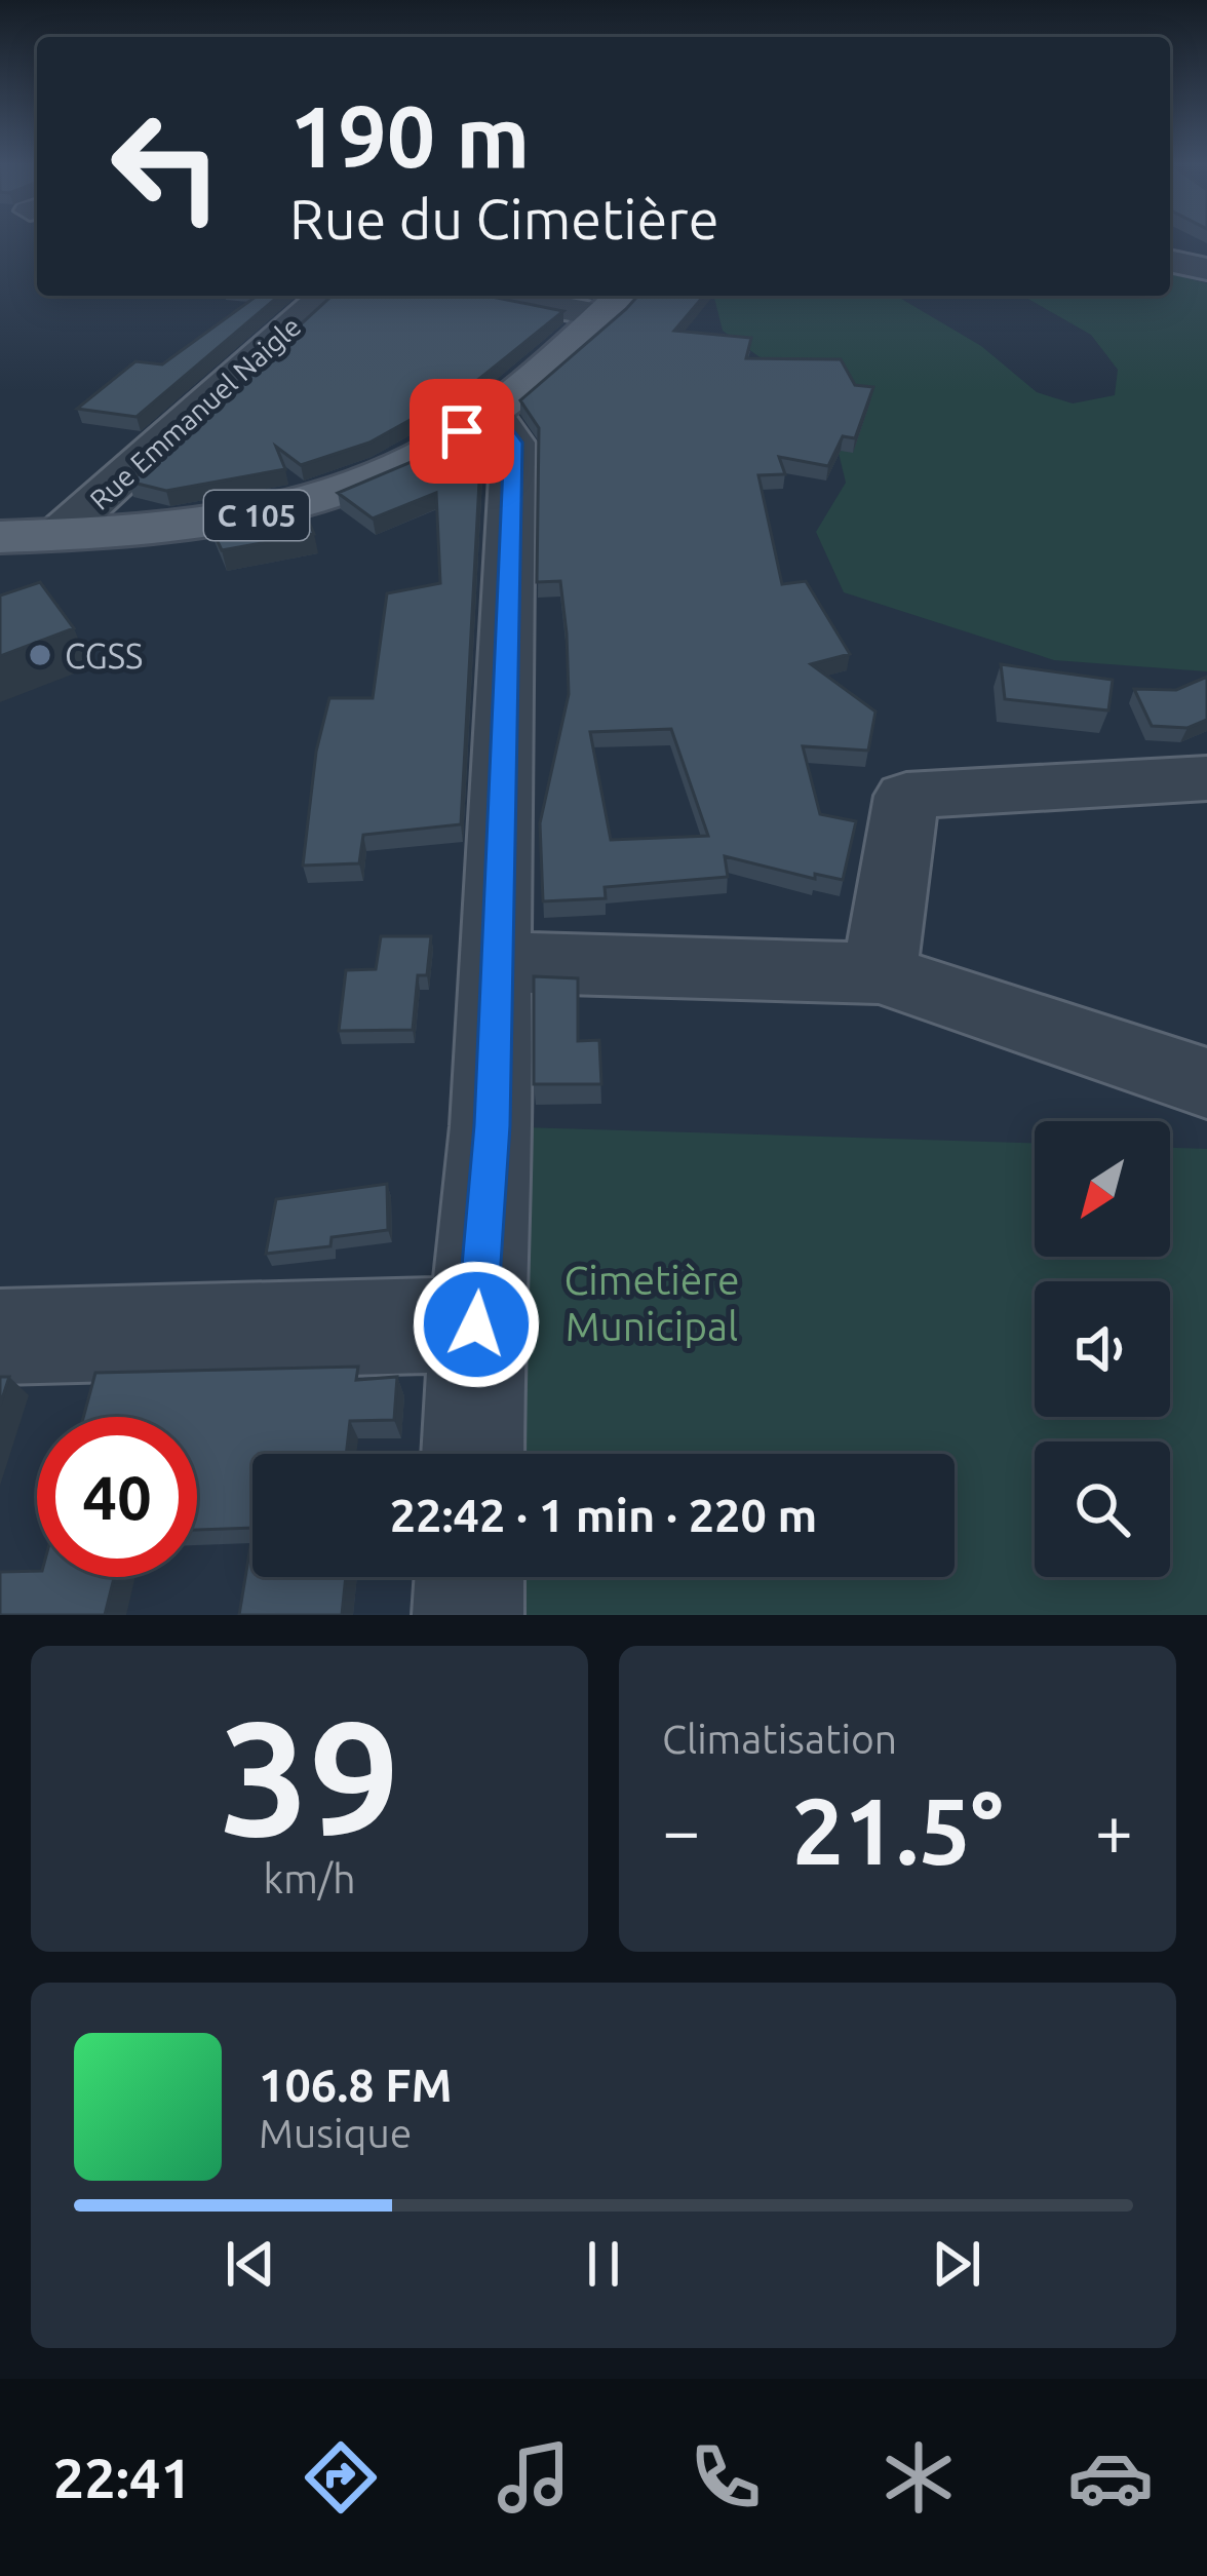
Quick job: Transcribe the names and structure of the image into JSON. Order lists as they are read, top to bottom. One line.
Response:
{"streets":{"main road":["C 105"],"street":["Rue Emmanuel Naigle"]},"crossings":[["Rue Emmanuel Naigle","C 105"]],"parks":["Cimetière Municipal"],"places":["CGSS"],"north":"bottom left","page":{"turn":["190 m","Rue du Cimetière"],"limit":"40","trip":"22:42 · 1 min · 220 m","tile":[["39","km/h"],"Climatisation"],"heat":["−","21.5°","+"],"song":["106.8 FM","Musique"],"tabs":"22:41"}}
